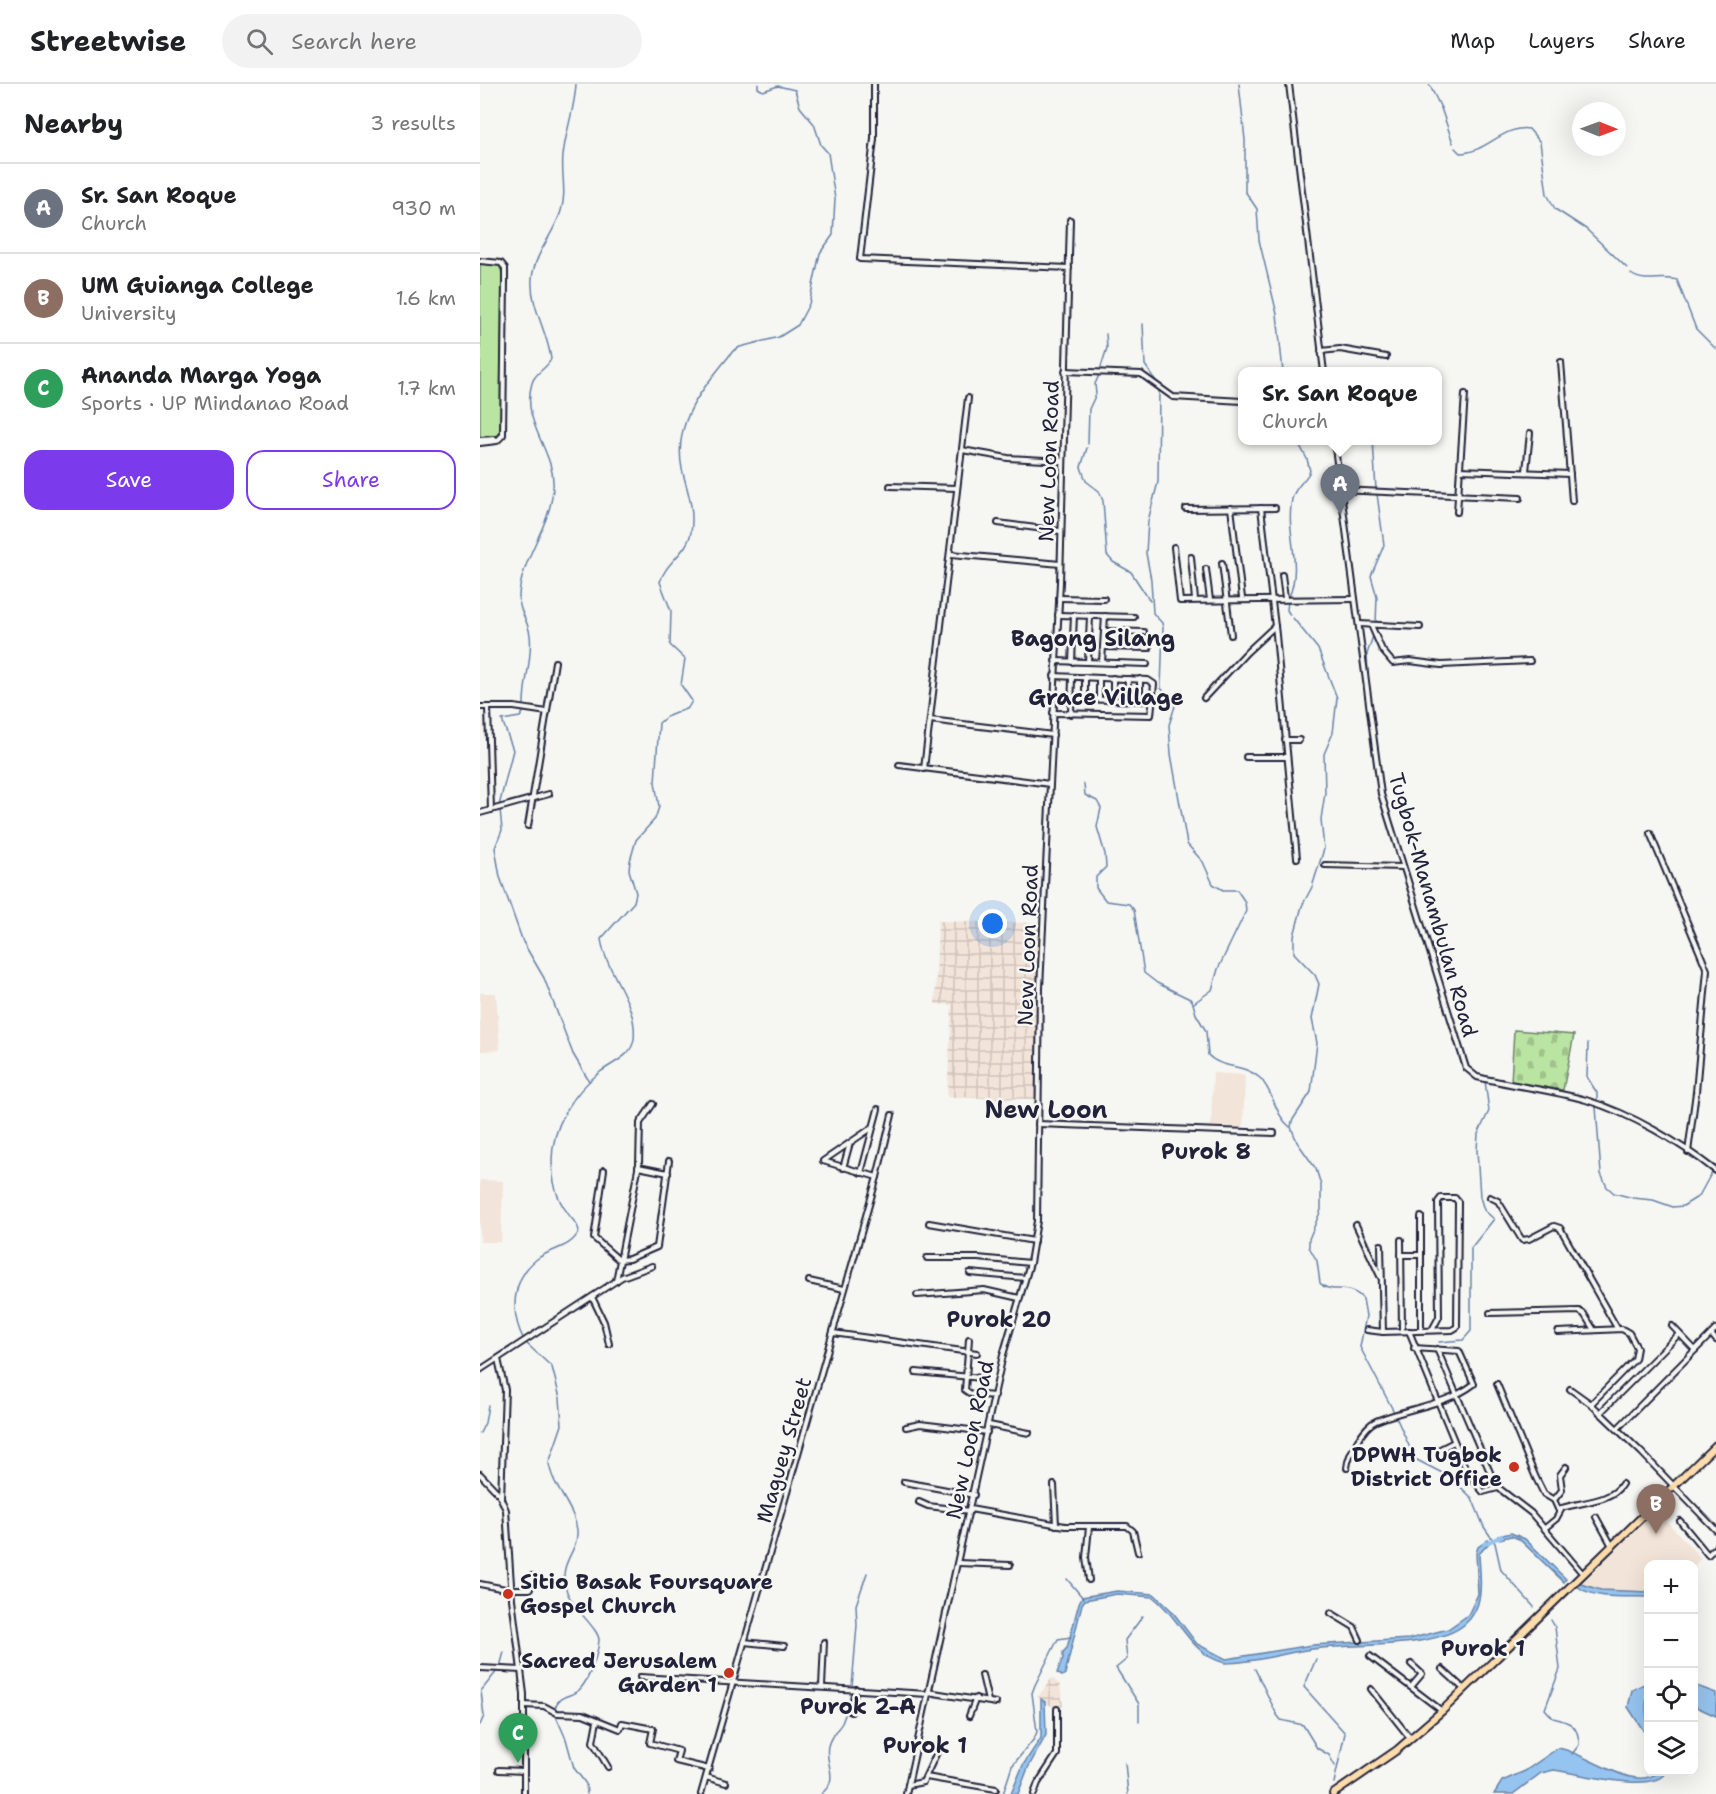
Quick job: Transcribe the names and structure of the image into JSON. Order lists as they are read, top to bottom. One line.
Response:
{"streets":{"street":["New Loon Road","Tugbok-Manambulan Road","Maguey Street"]},"districts":["Bagong Silang","Grace Village","New Loon","Purok 8","Purok 20","Purok 1","Purok 2-A","Purok 1"],"places":["DPWH Tugbok District Office","Sitio Basak Foursquare Gospel Church","Sacred Jerusalem Garden 1"],"north":"right","page":{"header":"Streetwise","search":"Search here","nav":["Map","Layers","Share"],"heading":["Nearby","3 results"],"list":[{"mark":"A","name":"Sr. San Roque","note":"Church","value":"930 m"},{"mark":"B","name":"UM Guianga College","note":"University","value":"1.6 km"},{"mark":"C","name":"Ananda Marga Yoga","note":"Sports · UP Mindanao Road","value":"1.7 km"}],"popup":["Sr. San Roque","Church"],"buttons":["Save","Share"],"pins":["A","B","C"],"map_buttons":["+","−"]}}
